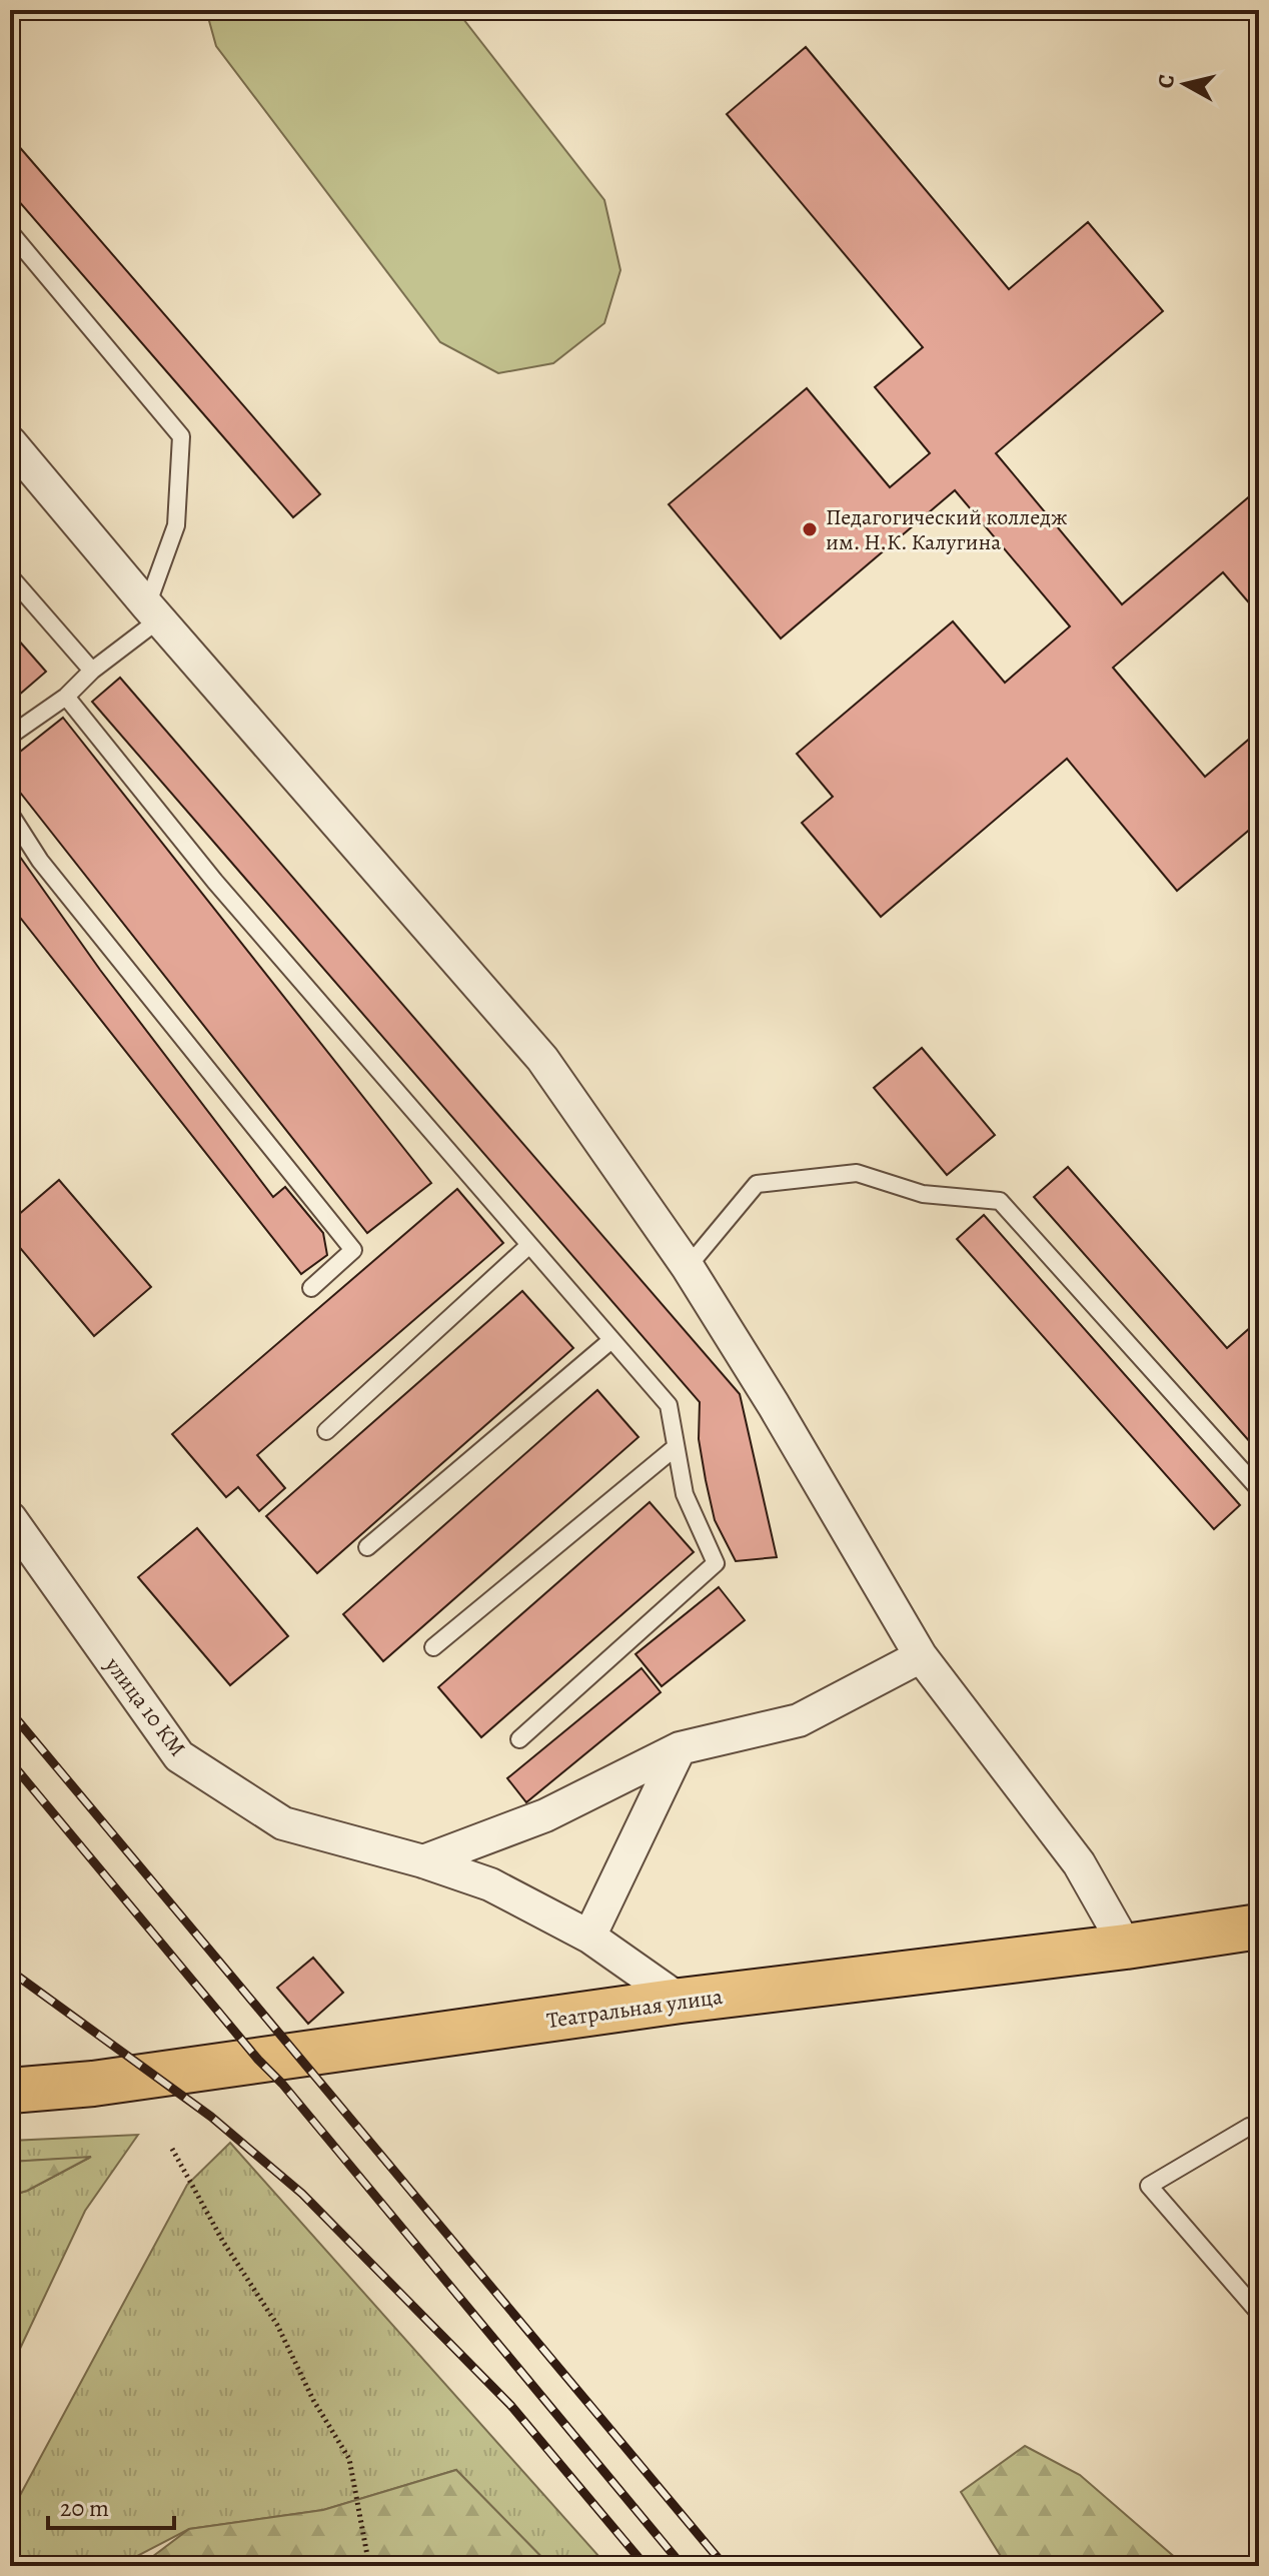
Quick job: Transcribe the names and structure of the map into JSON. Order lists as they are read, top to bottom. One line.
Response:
{"streets":{"main road":["Театральная улица"],"street":["улица 10 КМ"]},"crossings":[["улица 10 КМ","Театральная улица"]],"places":["Педагогический колледж им. Н.К. Калугина"],"scale_bar":"20 m","north":"left"}
